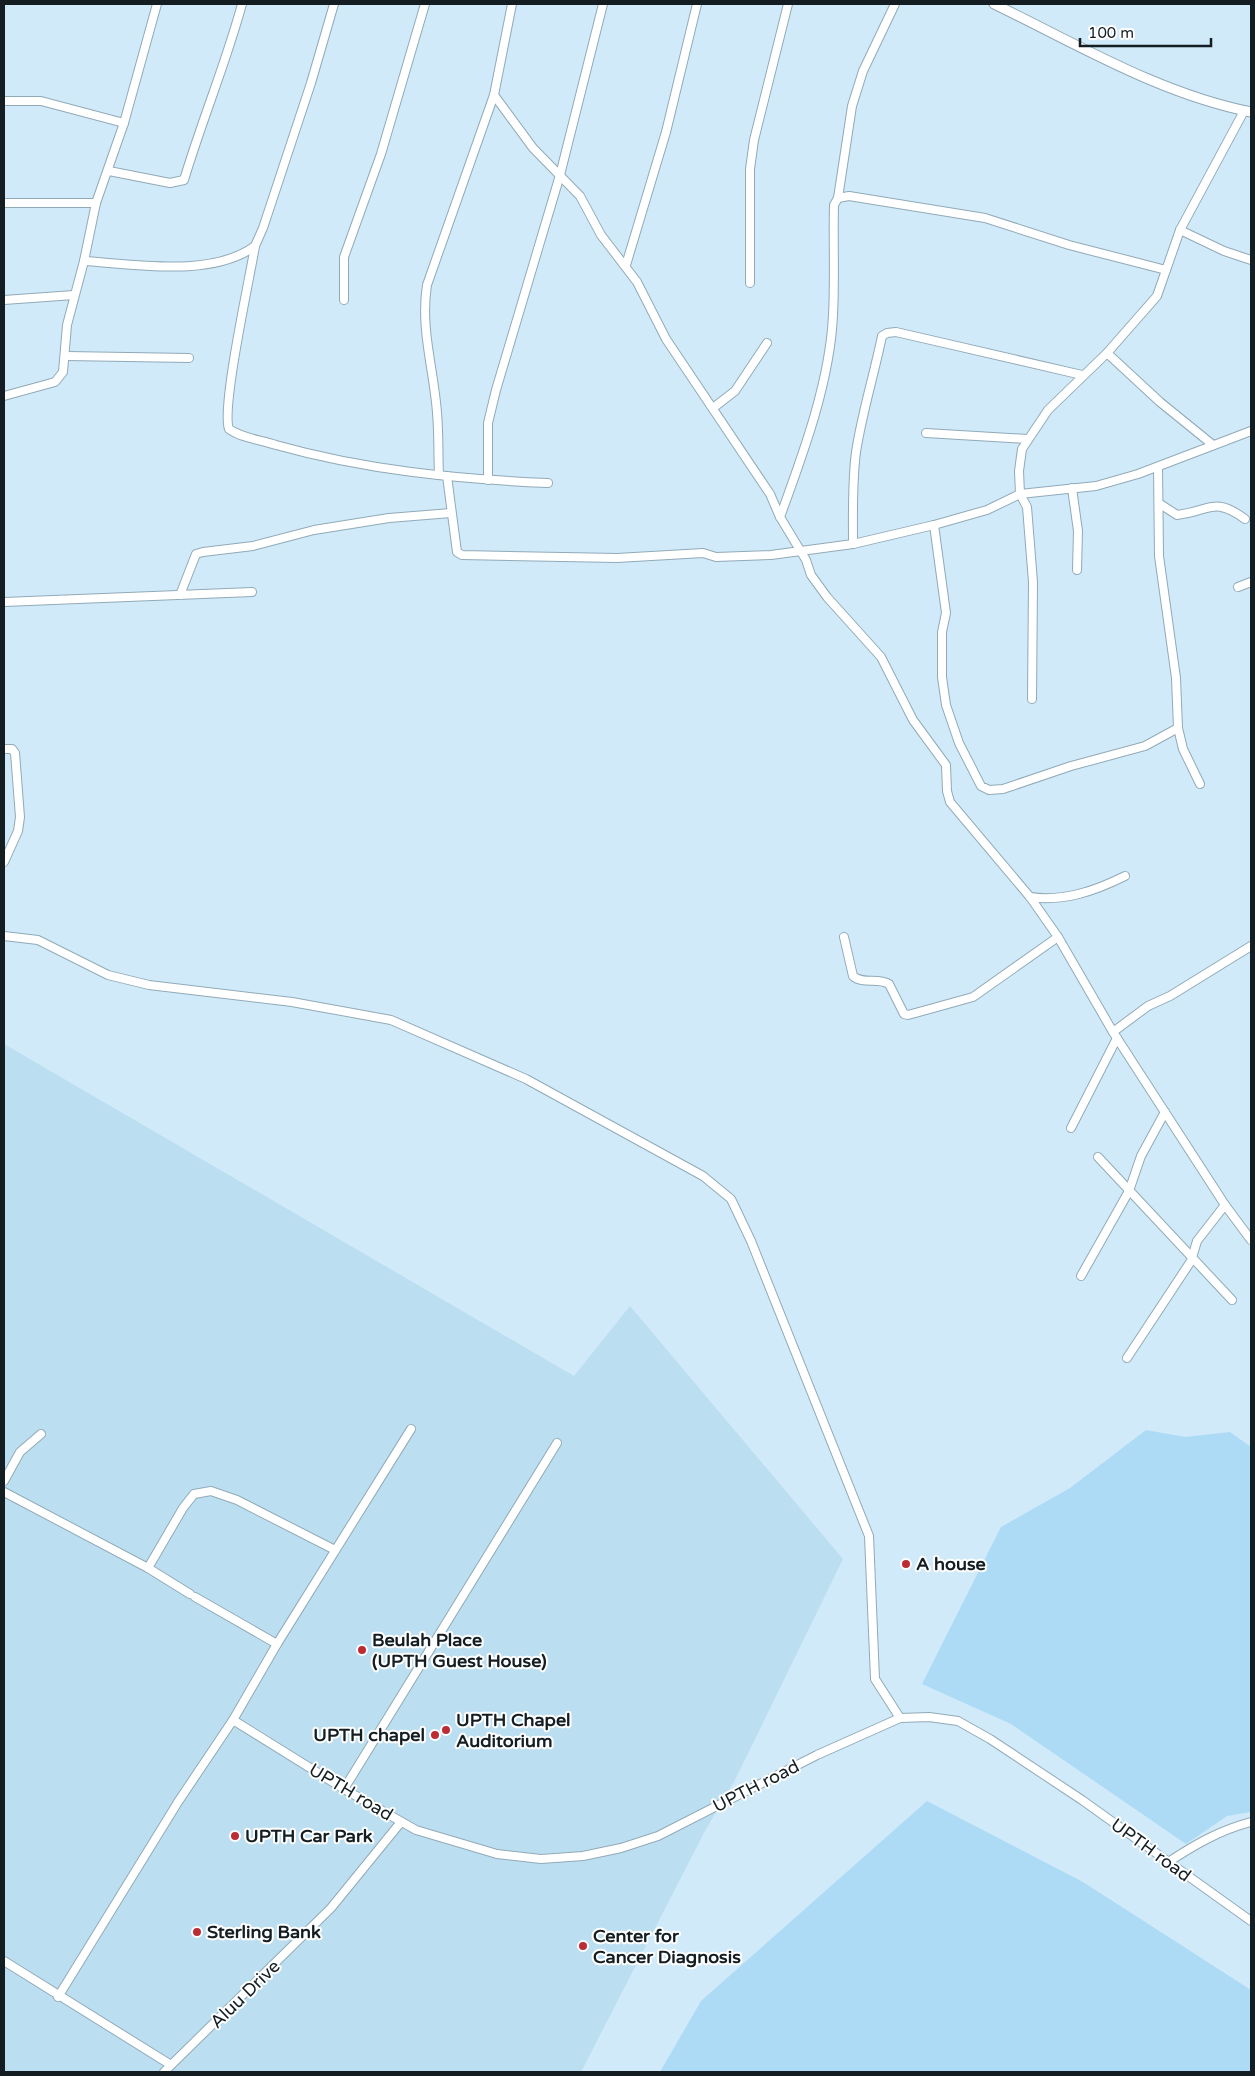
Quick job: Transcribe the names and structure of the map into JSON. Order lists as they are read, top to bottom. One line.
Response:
{"streets":{"street":["UPTH road","Aluu Drive"]},"crossings":[["UPTH road","Aluu Drive"]],"places":["A house","Beulah Place (UPTH Guest House)","UPTH Chapel Auditorium","UPTH chapel","UPTH Car Park","Sterling Bank","Center for Cancer Diagnosis"],"scale_bar":"100 m"}
